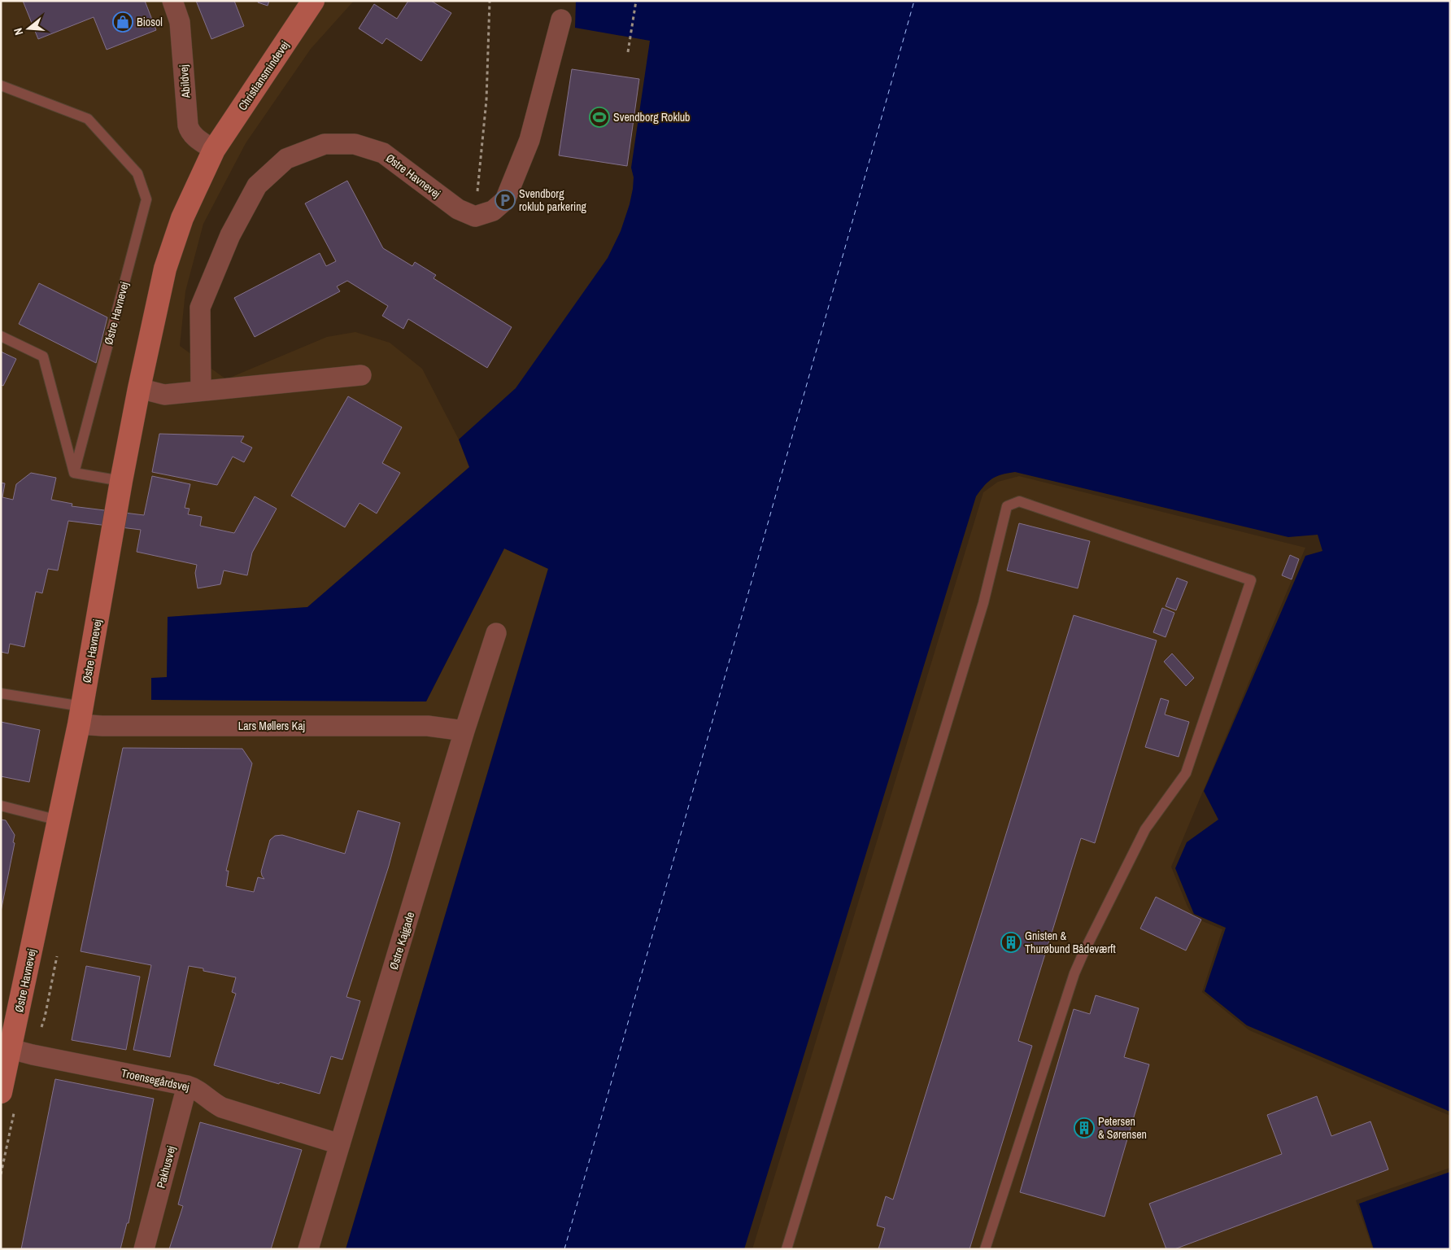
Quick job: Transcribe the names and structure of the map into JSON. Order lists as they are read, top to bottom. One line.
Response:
{"streets":{"street":["Christiansmindevej","Abildvej","Østre Havnevej","Lars Møllers Kaj","Østre Kajgade","Troensegårdsvej","Pakhusvej"]},"crossings":[["Christiansmindevej","Abildvej"],["Christiansmindevej","Østre Havnevej"],["Abildvej","Østre Havnevej"],["Østre Havnevej","Lars Møllers Kaj"],["Østre Havnevej","Troensegårdsvej"],["Lars Møllers Kaj","Østre Kajgade"],["Østre Kajgade","Troensegårdsvej"],["Troensegårdsvej","Pakhusvej"]],"places":{"shop":["Biosol"],"sports":["Svendborg Roklub"],"parking":["Svendborg roklub parkering"],"building":["Gnisten & Thurøbund Bådeværft","Petersen & Sørensen"]},"north":"left"}
